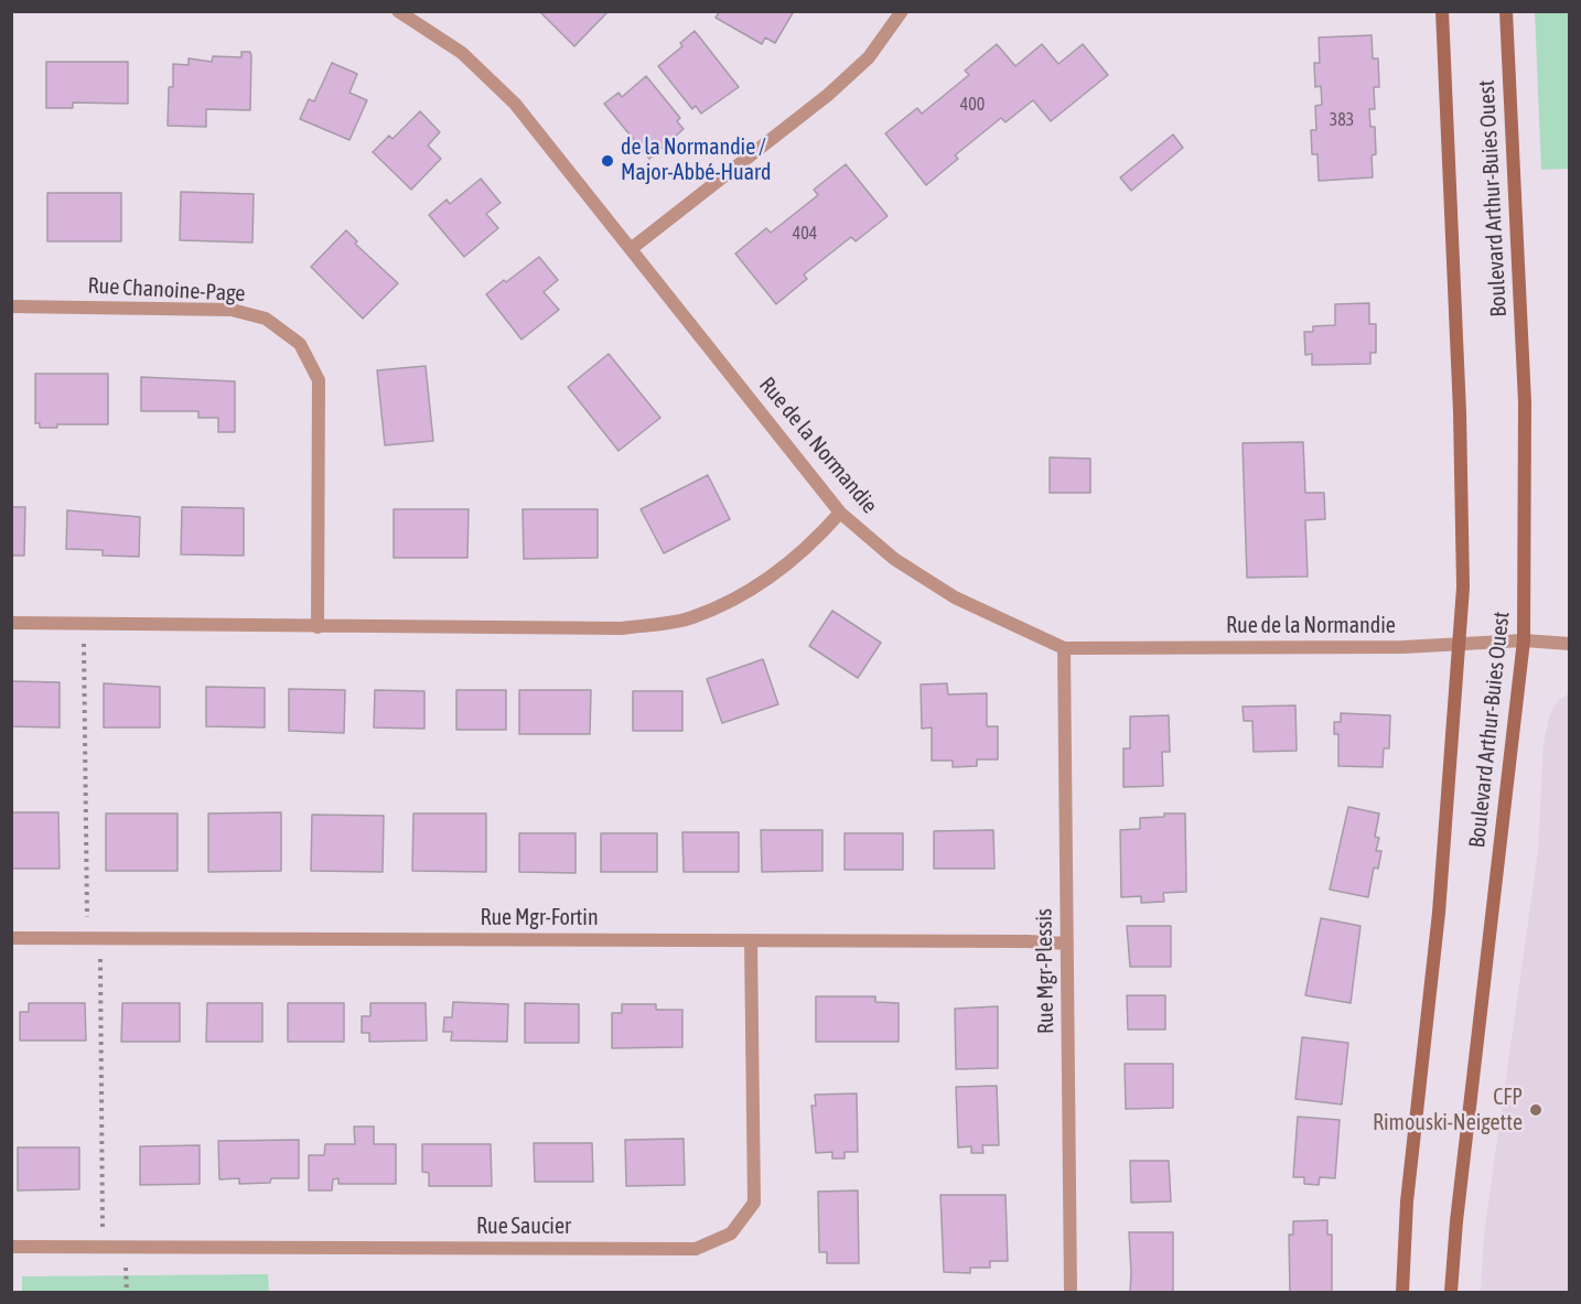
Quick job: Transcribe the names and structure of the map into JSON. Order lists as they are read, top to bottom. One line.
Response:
{"streets":{"street":["Boulevard Arthur-Buies Ouest","Rue Chanoine-Page","Rue de la Normandie","Rue Mgr-Fortin","Rue Mgr-Plessis","Rue Saucier"]},"crossings":[["Boulevard Arthur-Buies Ouest","Rue de la Normandie"],["Rue de la Normandie","Rue Mgr-Plessis"],["Rue Mgr-Fortin","Rue Mgr-Plessis"],["Rue Mgr-Fortin","Rue Saucier"]],"places":["de la Normandie / Major-Abbé-Huard","CFP Rimouski-Neigette"],"house_numbers":["400","383","404"]}
